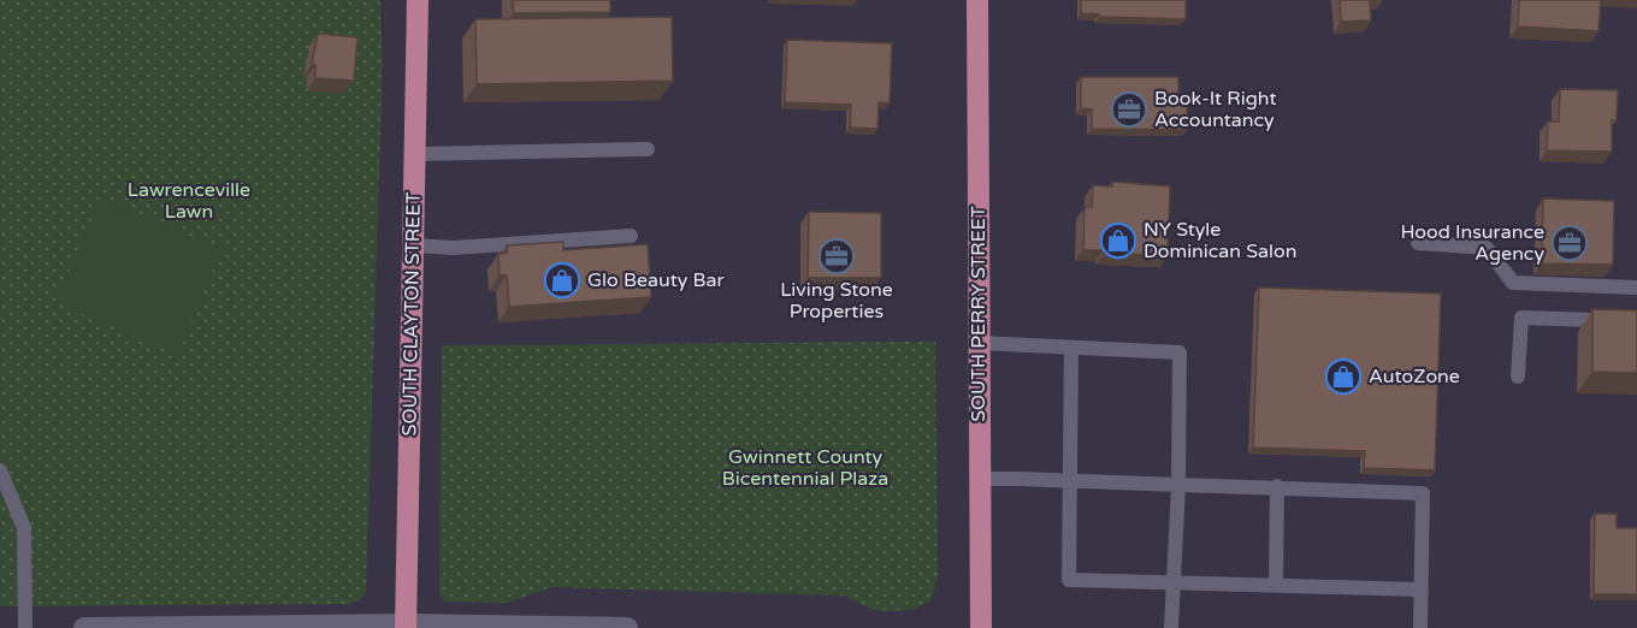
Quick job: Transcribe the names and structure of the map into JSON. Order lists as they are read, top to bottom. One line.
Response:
{"streets":{"main road":["SOUTH CLAYTON STREET","SOUTH PERRY STREET"]},"parks":["Lawrenceville Lawn","Gwinnett County Bicentennial Plaza"],"places":{"office":["Book-It Right Accountancy","Hood Insurance Agency","Living Stone Properties"],"shop":["NY Style Dominican Salon","Glo Beauty Bar","AutoZone"]}}
